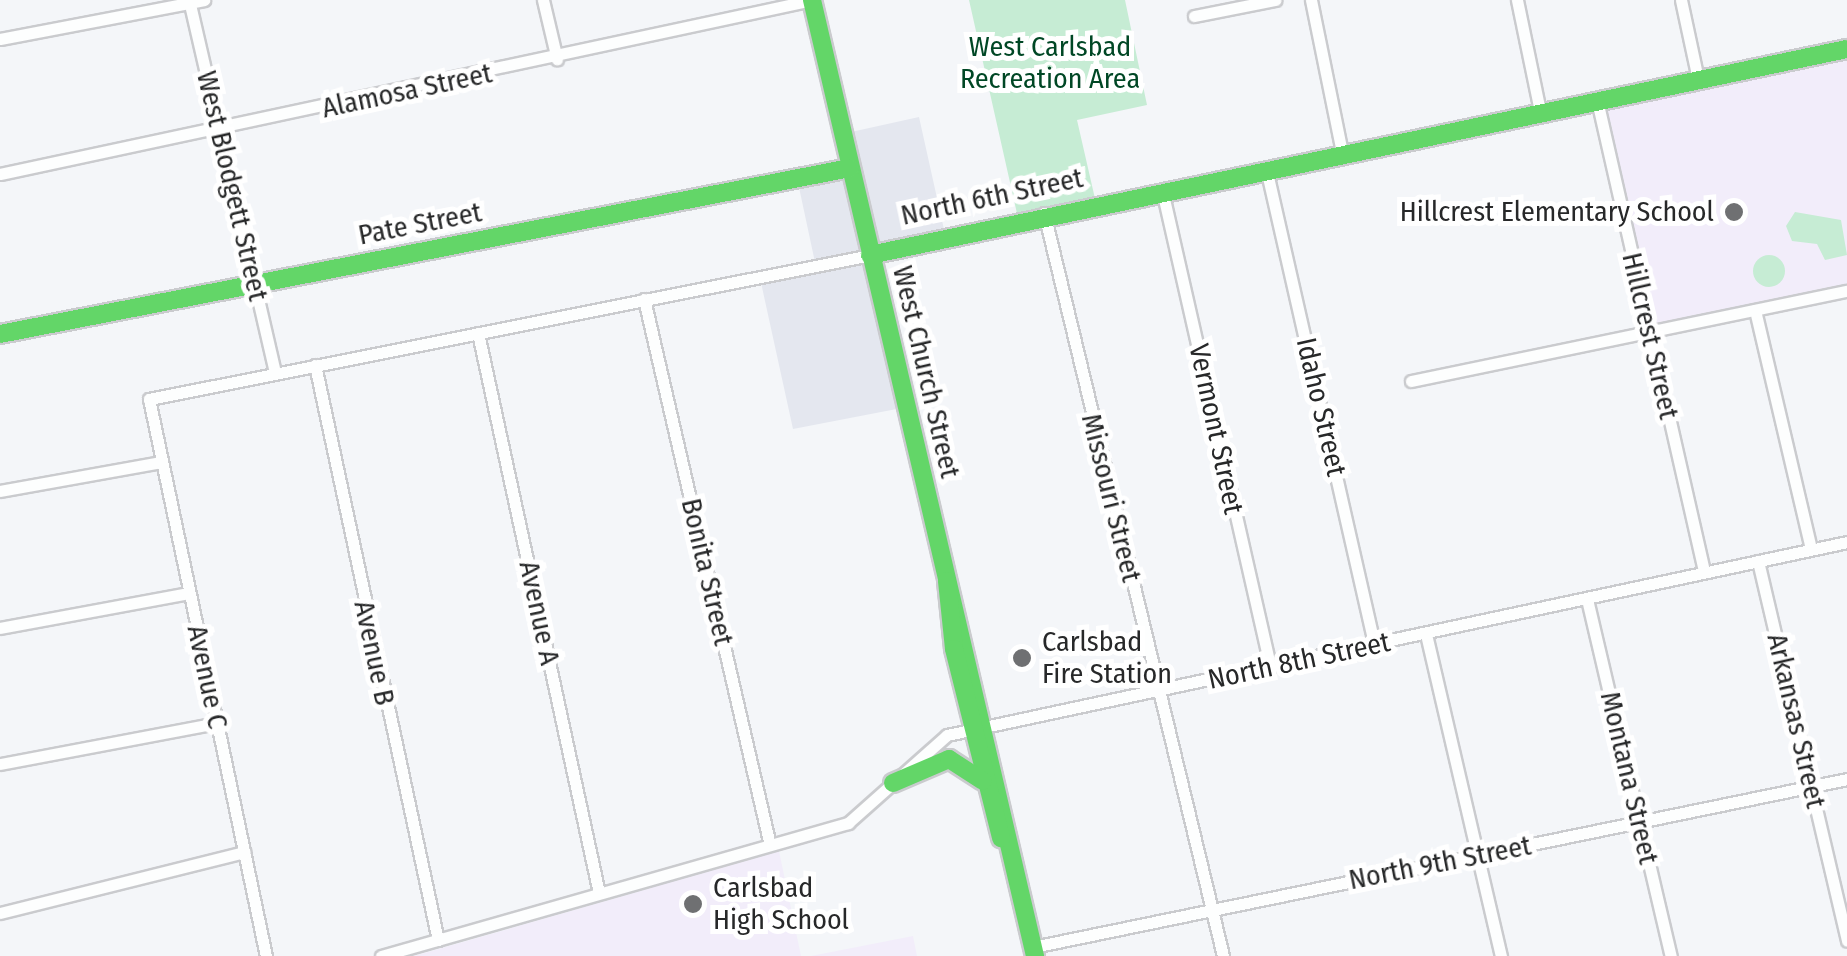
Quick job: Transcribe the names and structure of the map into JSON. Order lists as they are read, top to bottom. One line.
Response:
{"streets":{"street":["Alamosa Street","West Blodgett Street","North 6th Street","Pate Street","Hillcrest Street","West Church Street","Idaho Street","Vermont Street","Missouri Street","Bonita Street","Avenue A","Avenue B","North 8th Street","Avenue C","Arkansas Street","Montana Street","North 9th Street"]},"crossings":[["Alamosa Street","West Blodgett Street"],["Alamosa Street","West Church Street"],["West Blodgett Street","North 6th Street"],["West Blodgett Street","Pate Street"],["North 6th Street","Hillcrest Street"],["North 6th Street","West Church Street"],["North 6th Street","Idaho Street"],["North 6th Street","Vermont Street"],["North 6th Street","Missouri Street"],["North 6th Street","Bonita Street"],["North 6th Street","Avenue A"],["North 6th Street","Avenue B"],["North 6th Street","Avenue C"],["Pate Street","West Church Street"],["Hillcrest Street","North 8th Street"],["West Church Street","North 8th Street"],["West Church Street","North 9th Street"],["Idaho Street","North 8th Street"],["Vermont Street","North 8th Street"],["Missouri Street","North 8th Street"],["Missouri Street","North 9th Street"],["Bonita Street","North 8th Street"],["Avenue A","North 8th Street"],["Avenue B","North 8th Street"],["North 8th Street","Arkansas Street"],["North 8th Street","Montana Street"],["Arkansas Street","North 9th Street"],["Montana Street","North 9th Street"]],"parks":["West Carlsbad Recreation Area"],"places":["Hillcrest Elementary School","Carlsbad Fire Station","Carlsbad High School"]}
